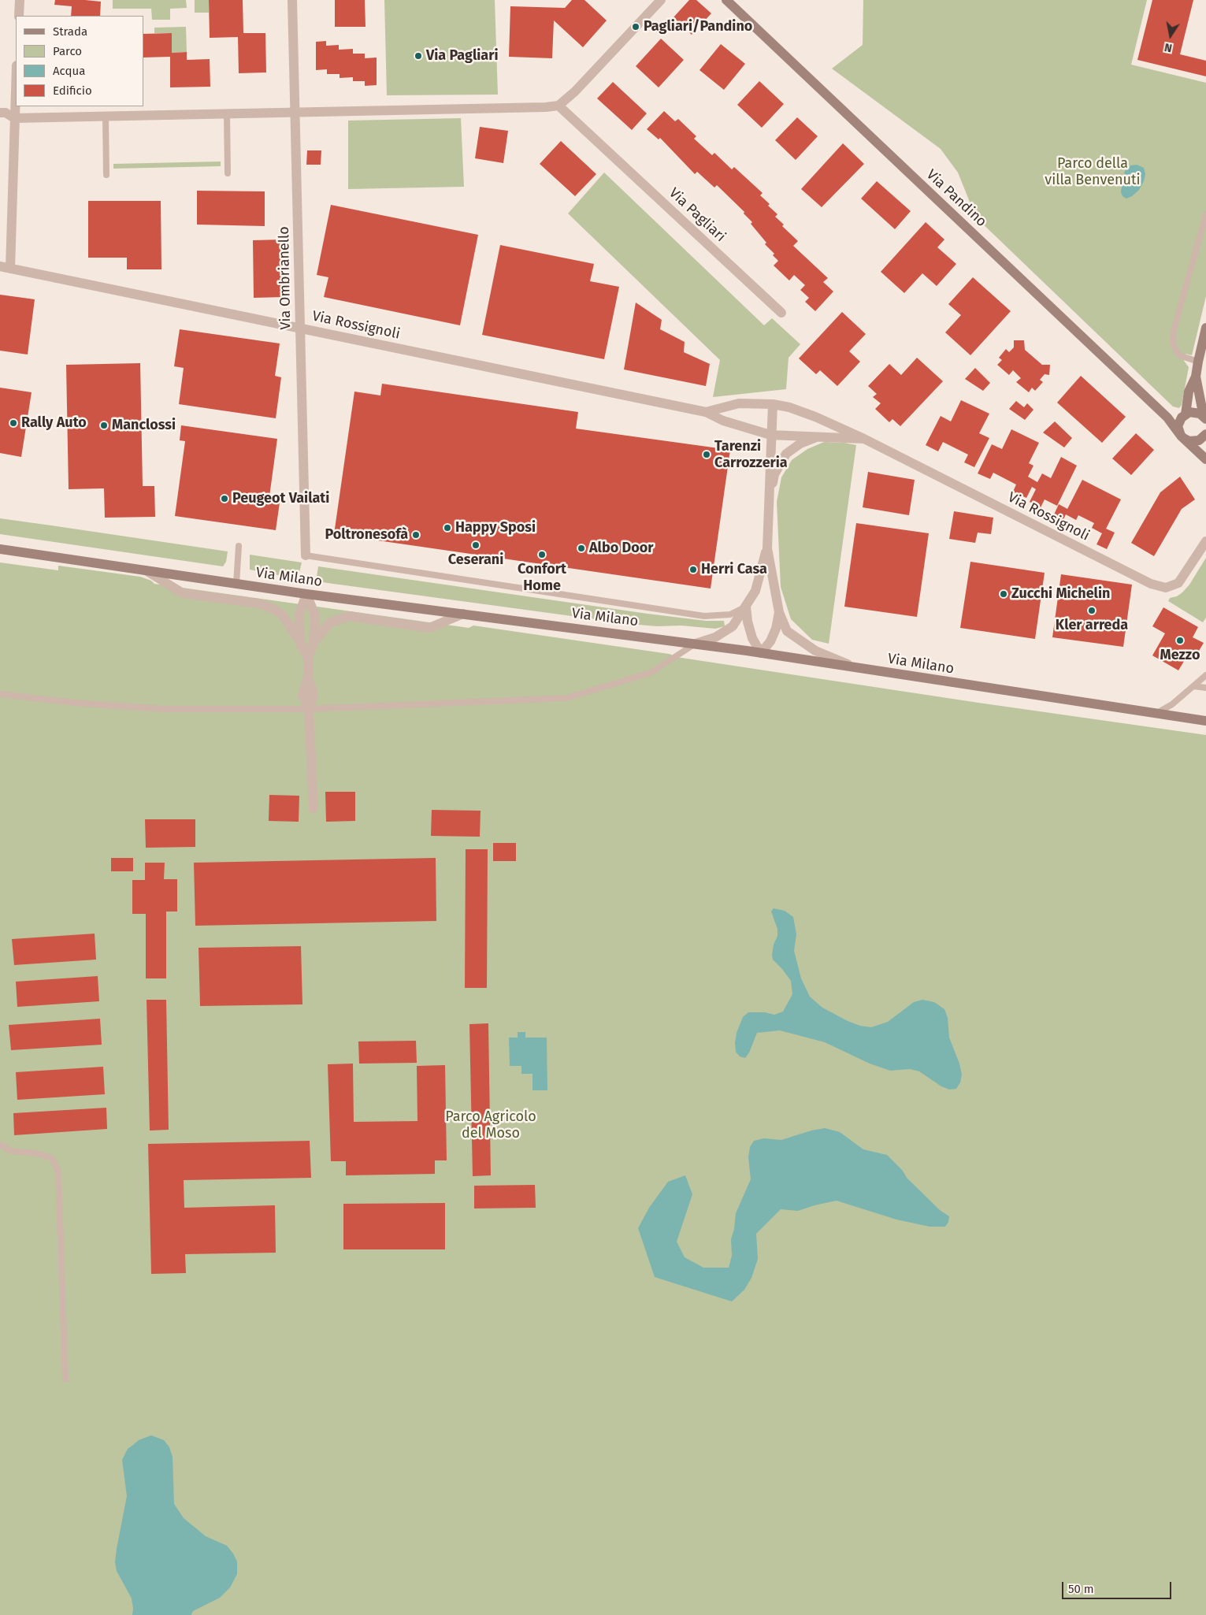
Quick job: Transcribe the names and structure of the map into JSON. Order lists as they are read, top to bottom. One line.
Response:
{"streets":{"main road":["Via Pandino","Via Milano"],"street":["Via Pagliari","Via Ombrianello","Via Rossignoli"]},"crossings":[["Via Ombrianello","Via Rossignoli"],["Via Rossignoli","Via Milano"]],"parks":["Parco della villa Benvenuti","Parco Agricolo del Moso"],"places":["Pagliari/Pandino","Via Pagliari","Rally Auto","Manclossi","Tarenzi Carrozzeria","Peugeot Vailati","Happy Sposi","Poltronesofà","Ceserani","Albo Door","Confort Home","Herri Casa","Zucchi Michelin","Kler arreda","Mezzo"],"legend":["Strada","Parco","Acqua","Edificio"],"scale_bar":"50 m","north":"bottom"}
